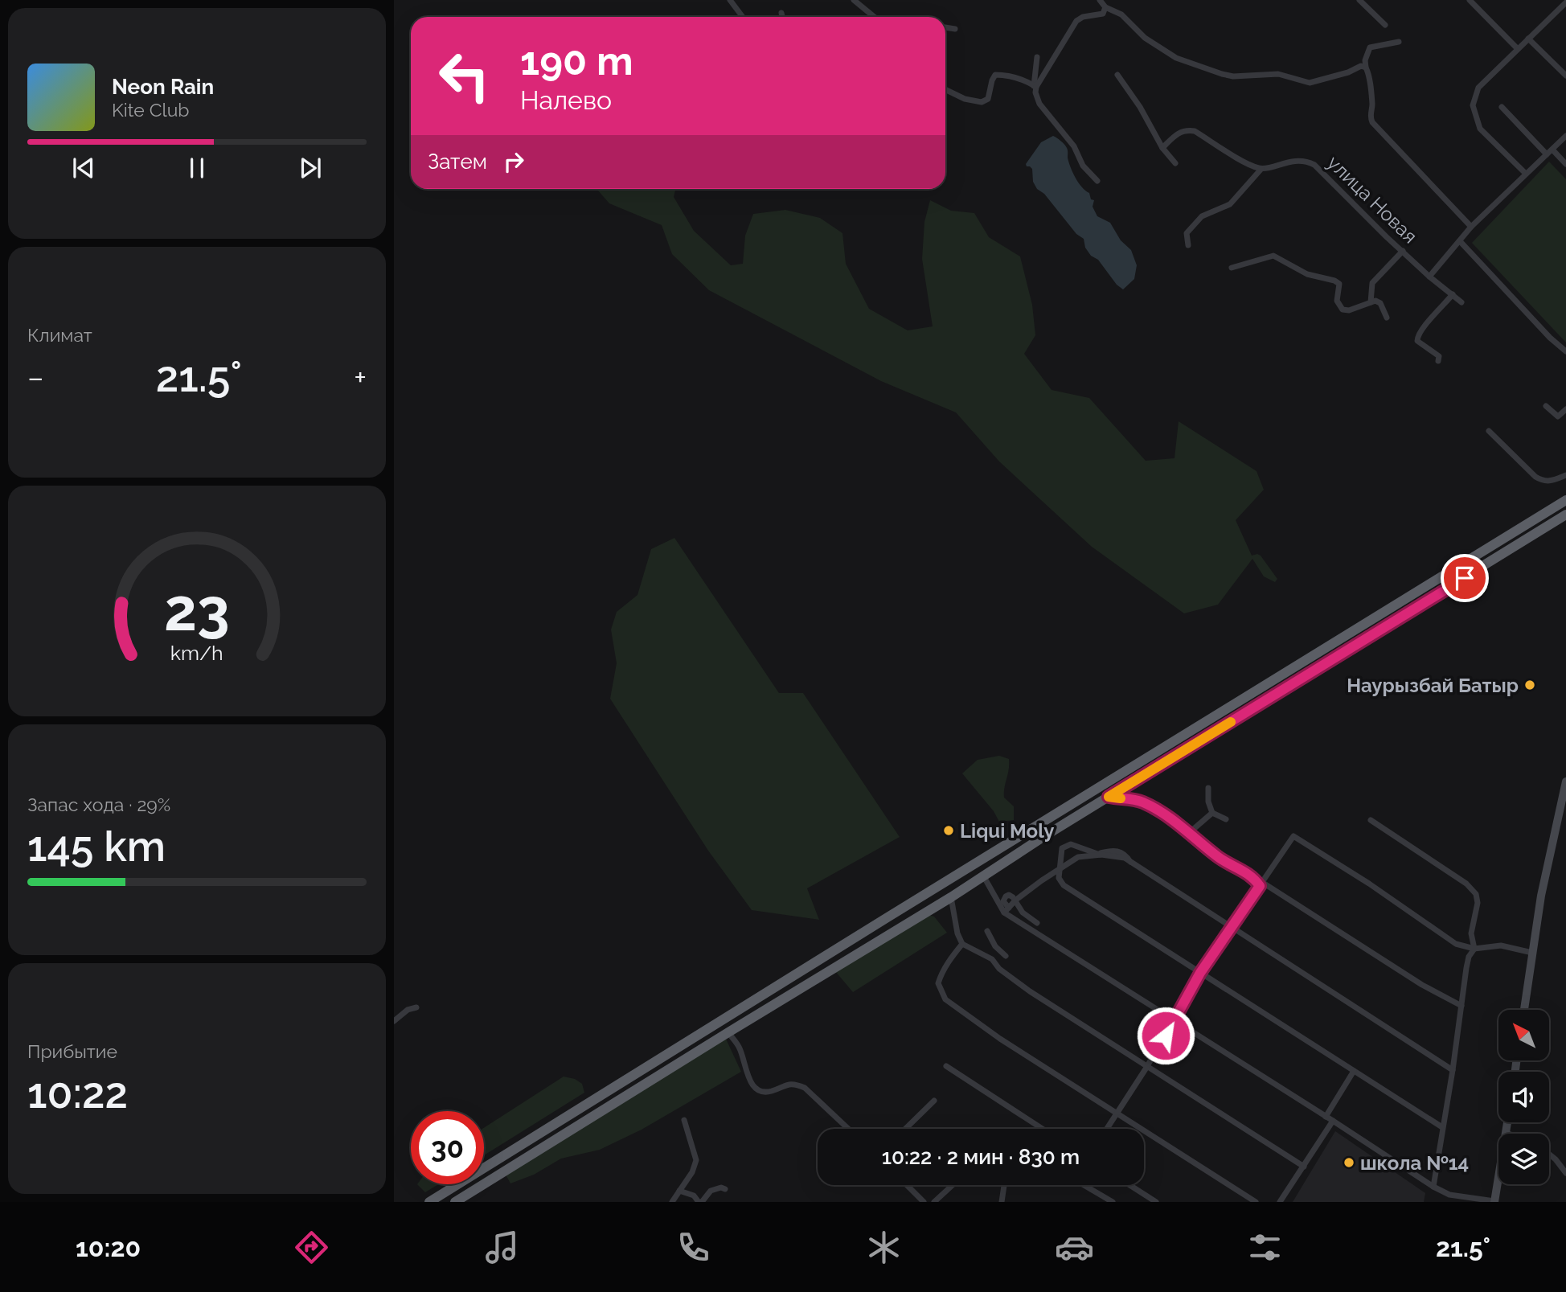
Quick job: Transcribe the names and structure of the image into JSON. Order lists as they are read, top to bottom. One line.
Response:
{"streets":{"street":["улица Новая"]},"places":["Наурызбай Батыр","Liqui Moly","школа №14"],"north":"top left","page":{"turn":["190 m","Налево"],"song":["Neon Rain","Kite Club"],"then":"Затем","tile":["Климат",["Запас хода · 29%","145 km"],["Прибытие","10:22"]],"heat":["−","21.5°","+"],"limit":"30","trip":"10:22 · 2 мин · 830 m","tabs":["10:20","21.5°"],"gauge":["23","km/h"]}}
